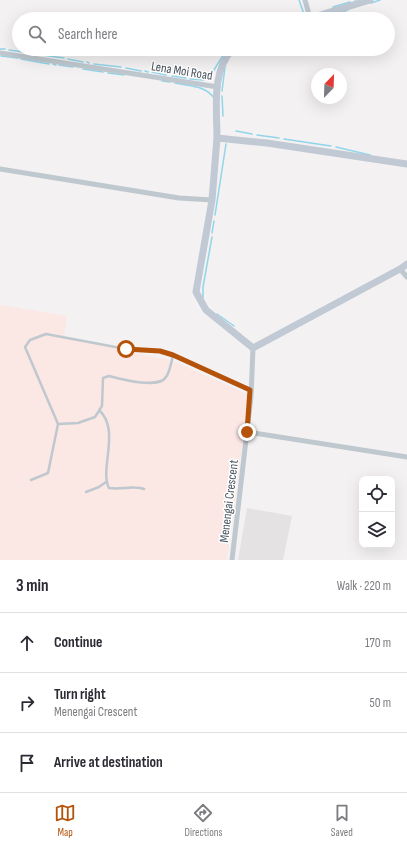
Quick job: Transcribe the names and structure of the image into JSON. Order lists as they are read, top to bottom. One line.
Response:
{"streets":{"street":["Lena Moi Road","Menengai Crescent"]},"north":"top right","page":{"search":"Search here","heading":["3 min","Walk · 220 m"],"list":[["Continue","170 m"],["Turn right","Menengai Crescent","50 m"],"Arrive at destination"],"nav":["Map","Directions","Saved"]}}
